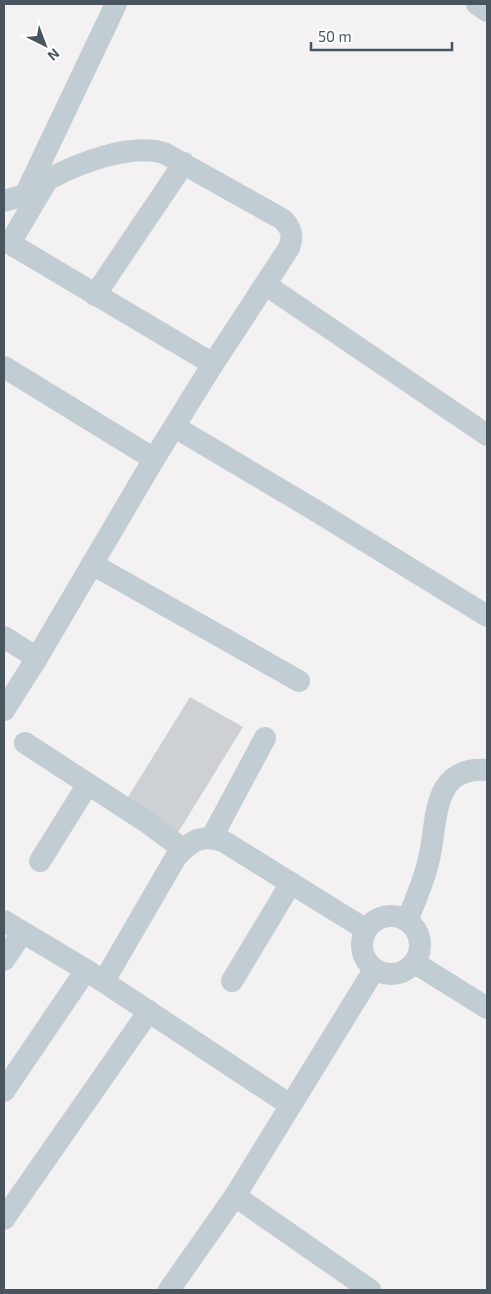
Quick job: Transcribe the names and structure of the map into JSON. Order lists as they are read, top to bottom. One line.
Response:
{"scale_bar":"50 m","north":"bottom right"}
